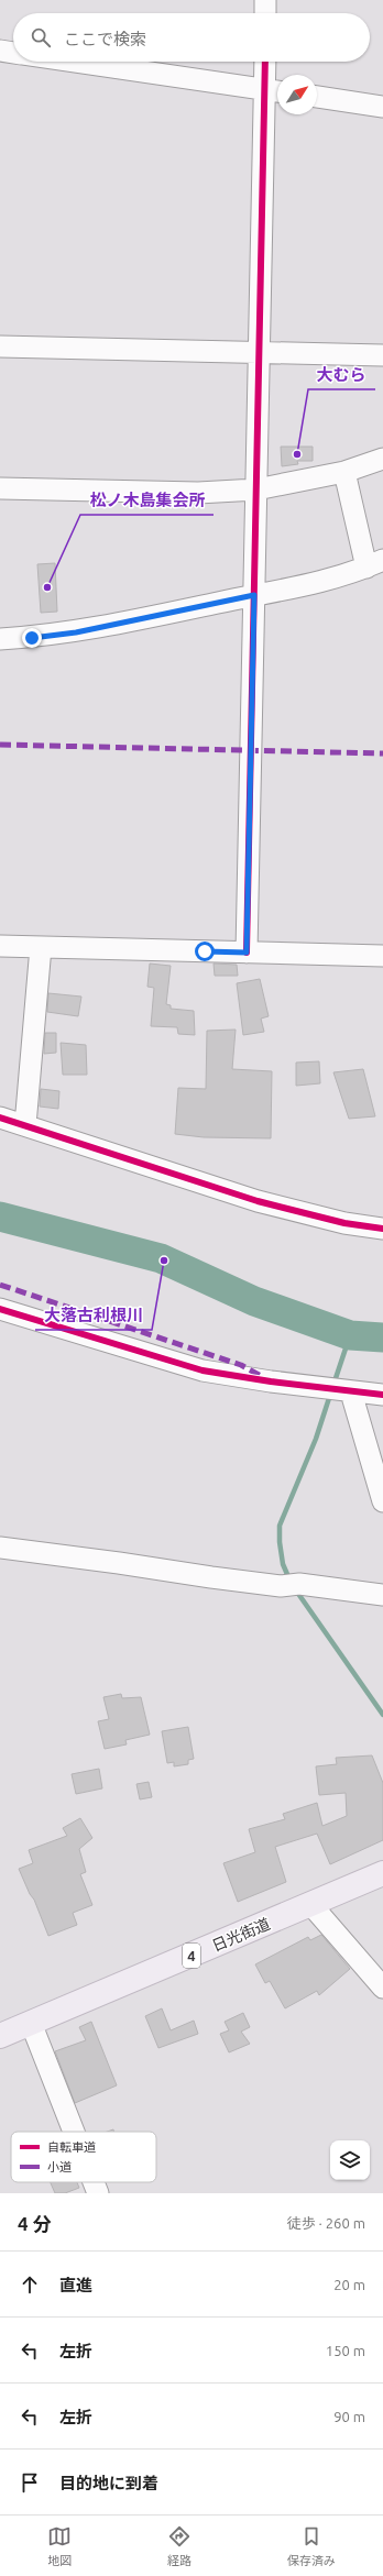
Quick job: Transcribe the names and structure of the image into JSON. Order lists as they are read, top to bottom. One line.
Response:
{"streets":{"highway":["日光街道","4"]},"places":["大むら","松ノ木島集会所","大落古利根川"],"legend":["自転車道","小道"],"north":"top right","page":{"search":"ここで検索","heading":["4 分","徒歩 · 260 m"],"list":[["直進","20 m"],["左折","150 m"],["左折","90 m"],"目的地に到着"],"nav":["地図","経路","保存済み"]}}
